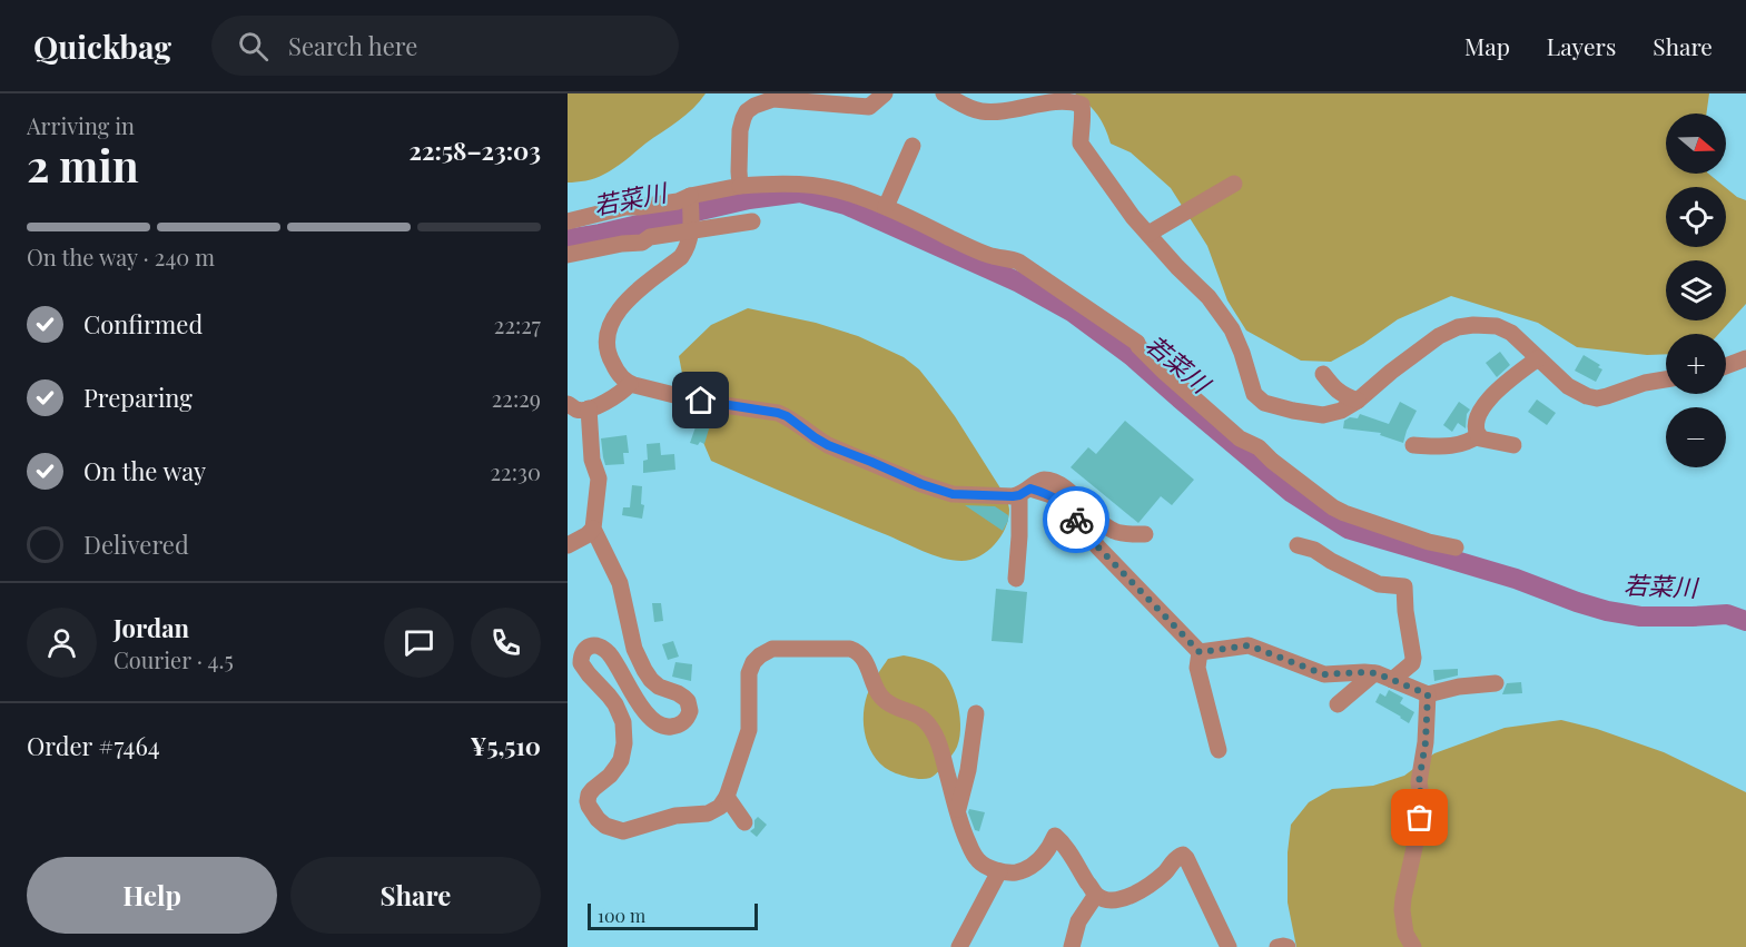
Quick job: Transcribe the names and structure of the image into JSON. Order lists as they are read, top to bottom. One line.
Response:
{"water":["若菜川"],"scale_bar":"100 m","north":"right","page":{"header":"Quickbag","search":"Search here","nav":["Map","Layers","Share"],"heading":["2 min","Arriving in","22:58–23:03"],"panel":["Jordan","Courier · 4.5","Order #7464","¥5,510"],"map_buttons":["+","−"],"bar":"On the way · 240 m","list":[["Confirmed","22:27"],["Preparing","22:29"],["On the way","22:30"],"Delivered"],"buttons":["Help","Share"],"scale":"100 m"}}
